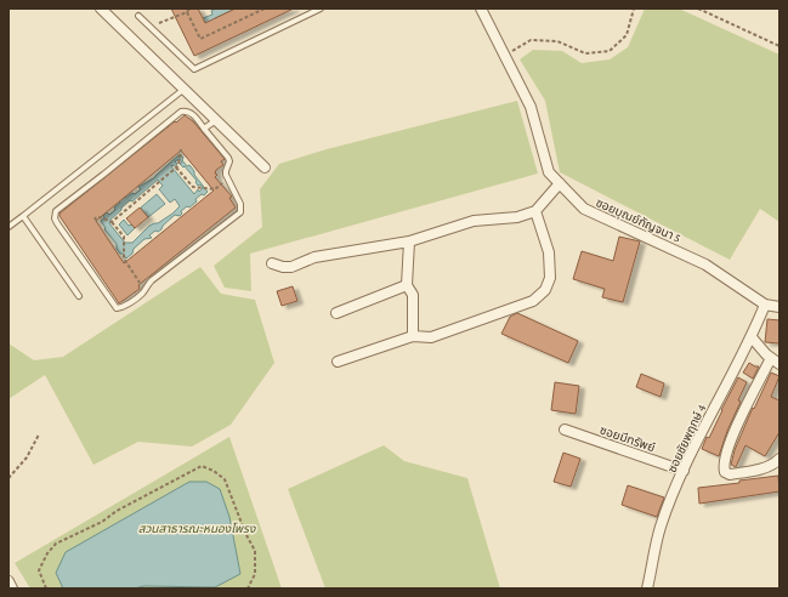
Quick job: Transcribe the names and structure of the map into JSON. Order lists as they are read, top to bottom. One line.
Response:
{"streets":{"street":["ซอยบุณย์กัญจนา 5","ซอยมีทรัพย์","ซอยชัยพฤกษ์ 4"]},"crossings":[["ซอยบุณย์กัญจนา 5","ซอยชัยพฤกษ์ 4"],["ซอยมีทรัพย์","ซอยชัยพฤกษ์ 4"]],"parks":["สวนสาธารณะหนองโพรง"]}
